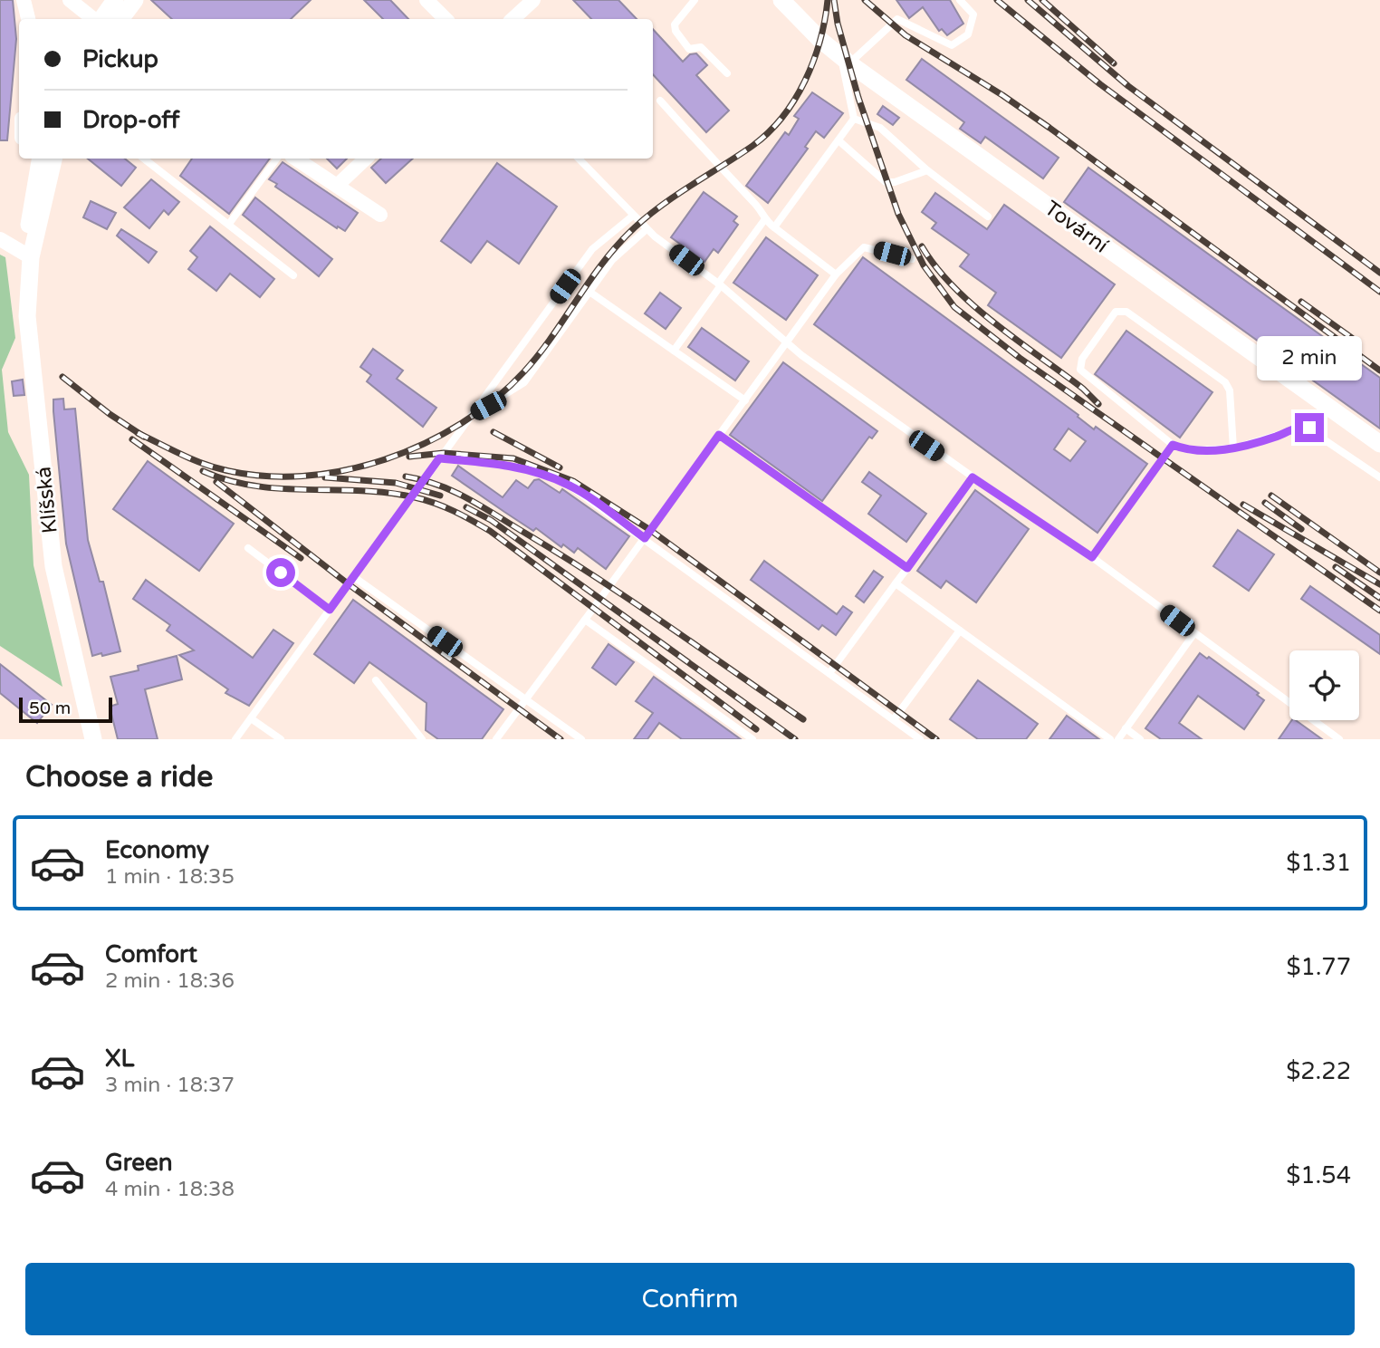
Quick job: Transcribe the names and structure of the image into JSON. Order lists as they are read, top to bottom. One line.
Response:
{"streets":{"street":["Tovární","Klíšská"]},"scale_bar":"50 m","page":{"banner":["Pickup","Drop-off"],"bubble":"2 min","scale":"50 m","heading":"Choose a ride","list":[{"name":"Economy","note":"1 min · 18:35","value":"$1.31"},{"name":"Comfort","note":"2 min · 18:36","value":"$1.77"},{"name":"XL","note":"3 min · 18:37","value":"$2.22"},{"name":"Green","note":"4 min · 18:38","value":"$1.54"}],"buttons":"Confirm"}}
